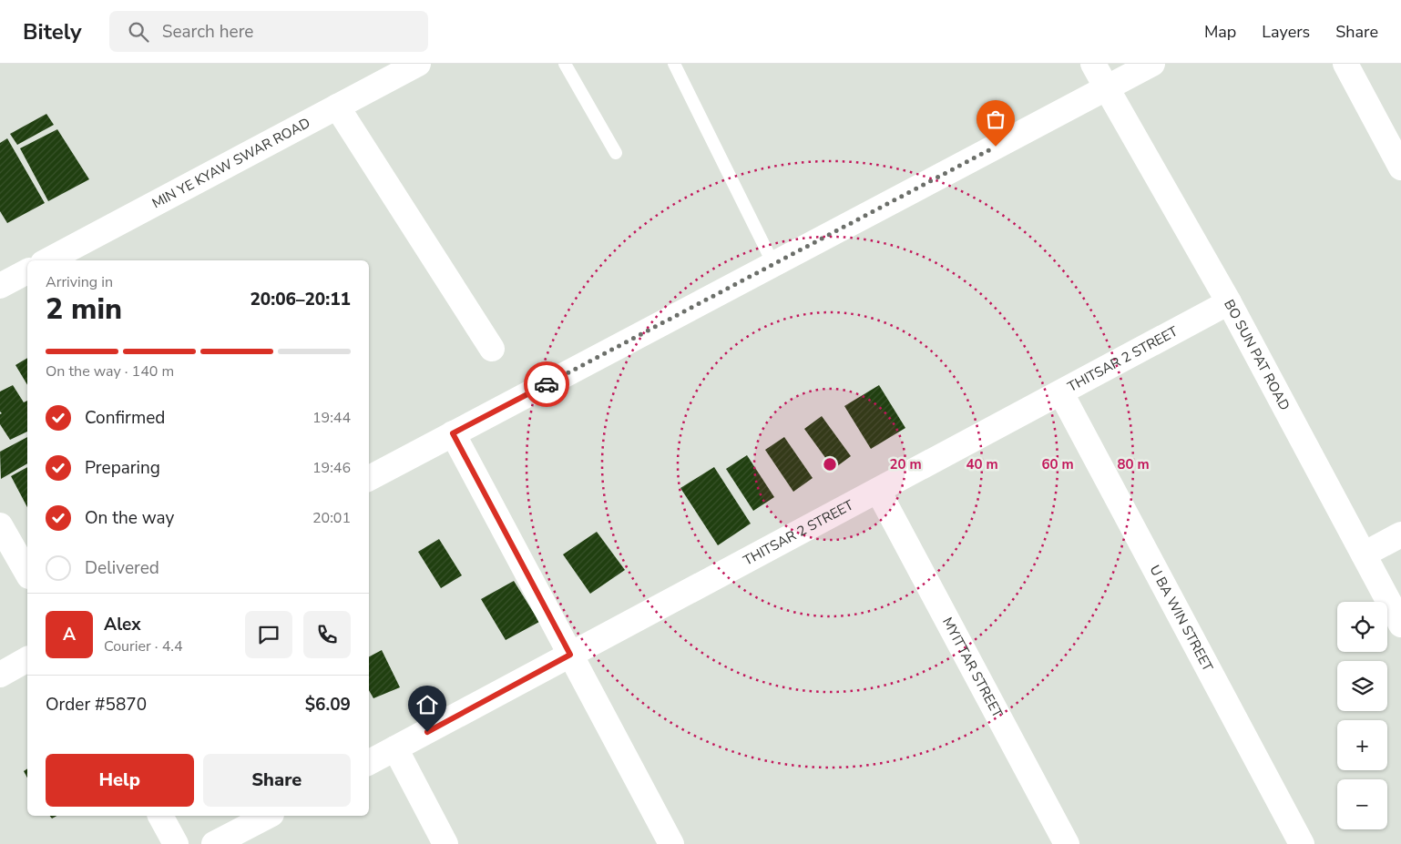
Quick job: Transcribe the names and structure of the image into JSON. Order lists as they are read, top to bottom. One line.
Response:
{"streets":{"street":["MIN YE KYAW SWAR ROAD","BO SUN PAT ROAD","THITSAR 2 STREET","U BA WIN STREET","MYITTAR STREET"]},"crossings":[["BO SUN PAT ROAD","THITSAR 2 STREET"],["THITSAR 2 STREET","U BA WIN STREET"],["THITSAR 2 STREET","MYITTAR STREET"]],"page":{"header":"Bitely","search":"Search here","nav":["Map","Layers","Share"],"heading":["2 min","Arriving in","20:06–20:11"],"panel":["Alex","Courier · 4.4","Order #5870","$6.09"],"bar":"On the way · 140 m","list":[["Confirmed","19:44"],["Preparing","19:46"],["On the way","20:01"],"Delivered"],"map_buttons":["+","−"],"round":"A","buttons":["Help","Share"]},"rings":["20 m","40 m","60 m","80 m"]}
